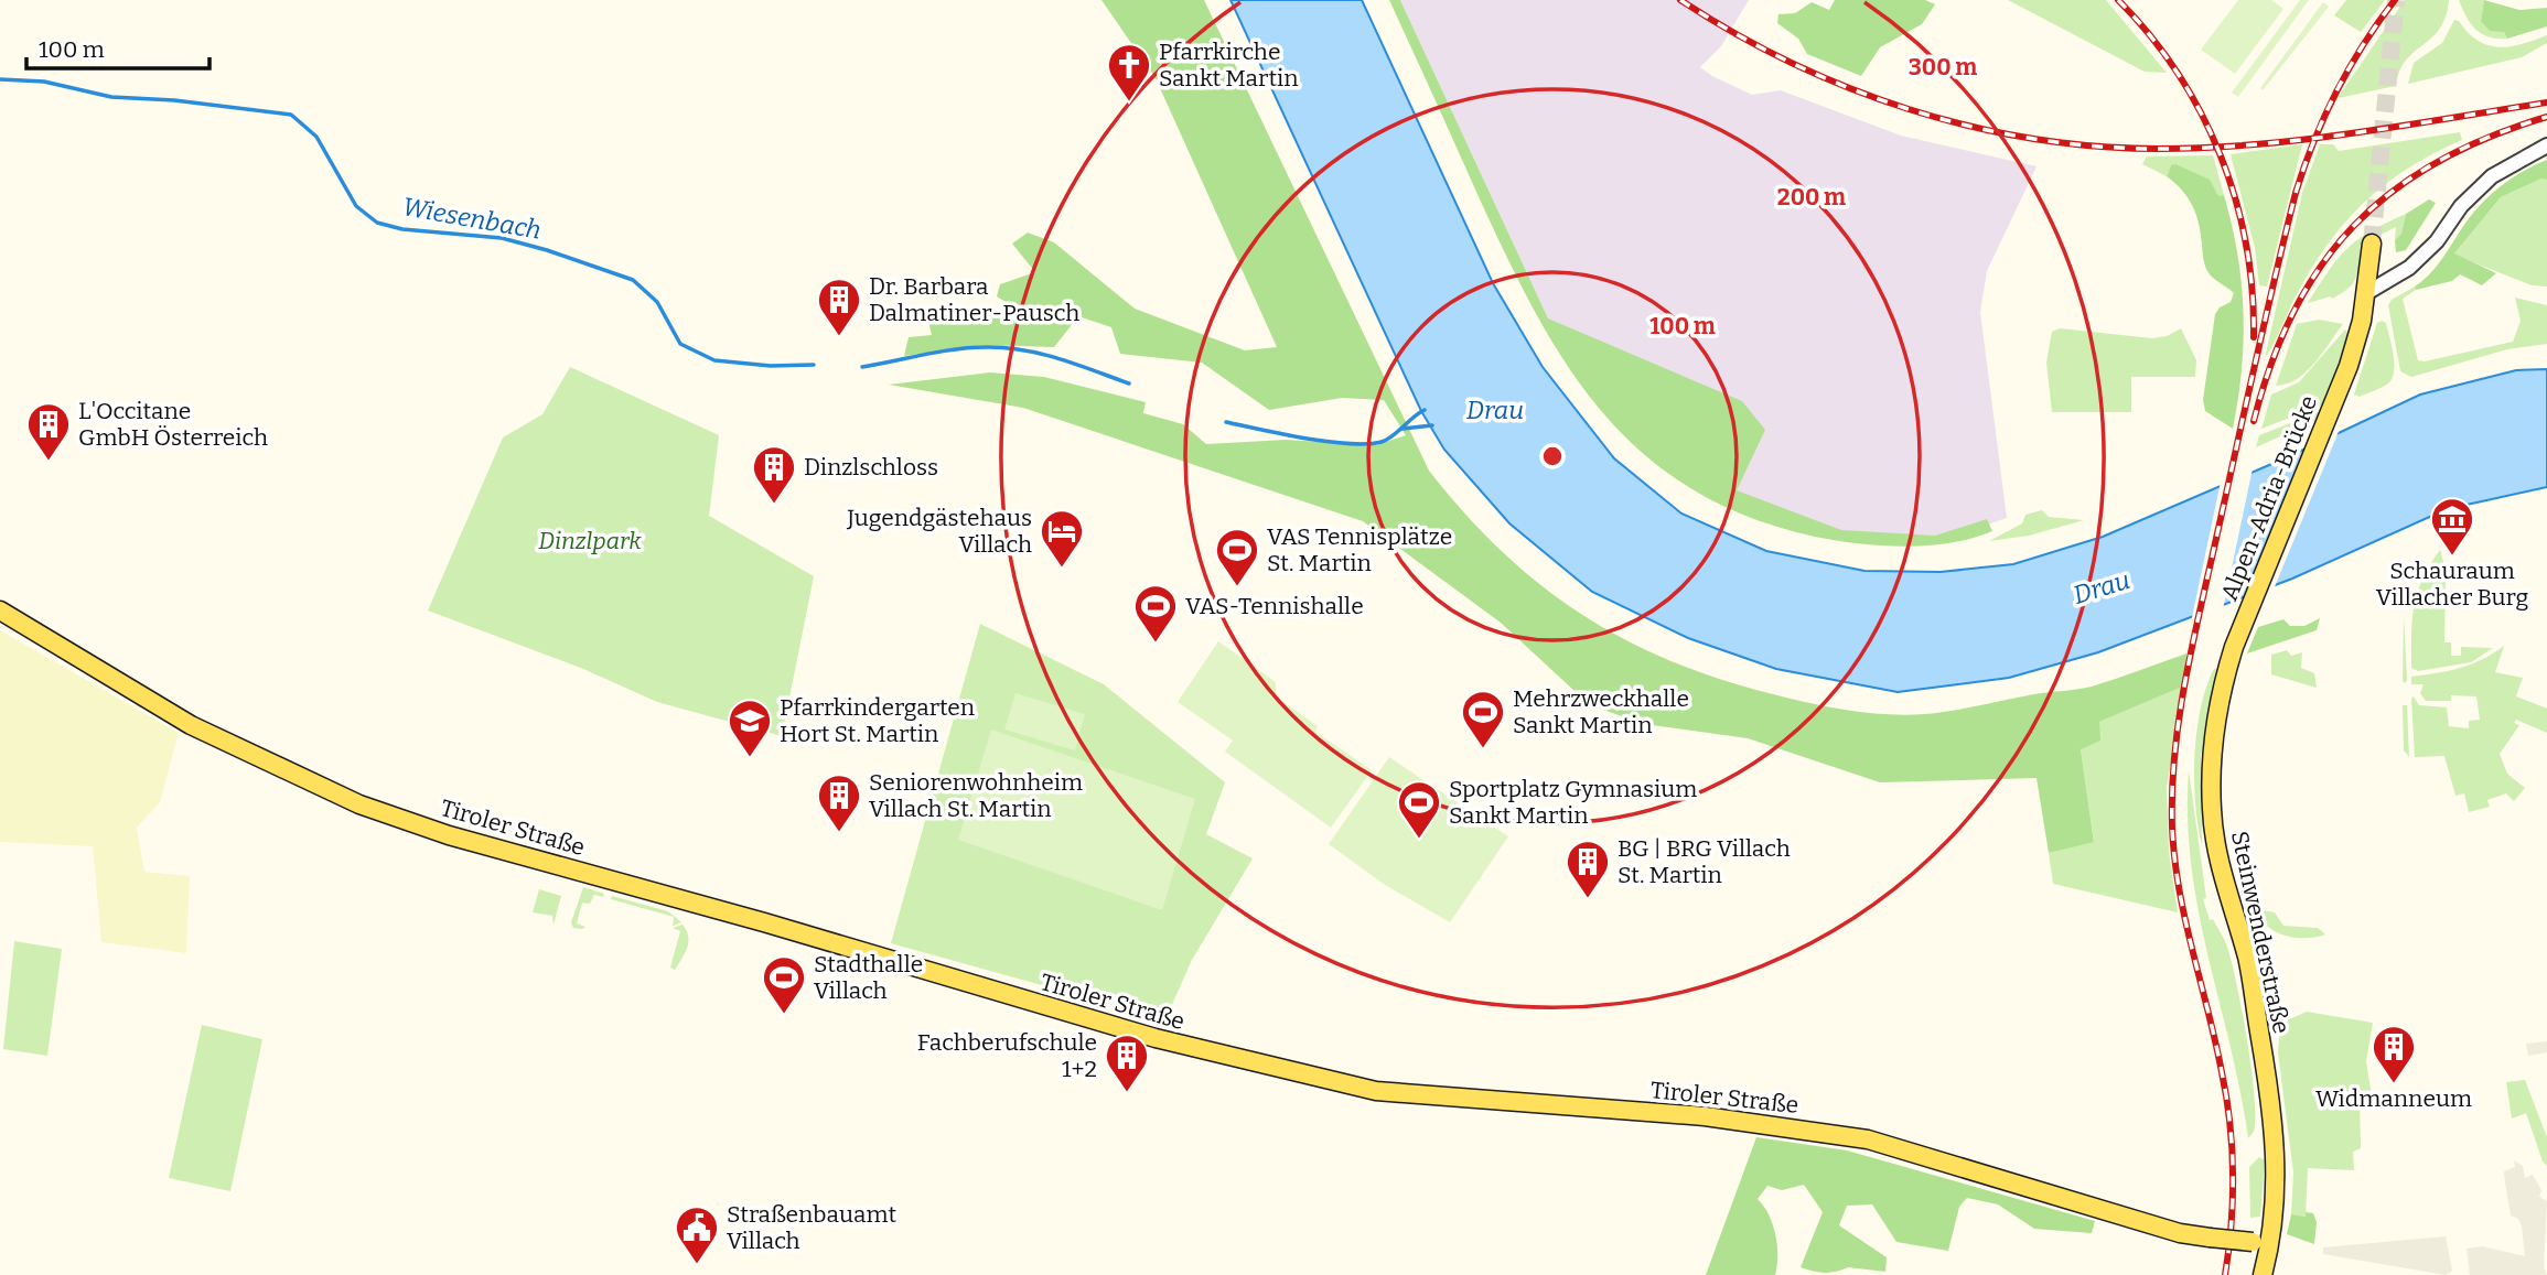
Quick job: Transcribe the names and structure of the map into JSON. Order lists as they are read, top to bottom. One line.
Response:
{"streets":{"main road":["Alpen-Adria-Brücke","Tiroler Straße","Steinwenderstraße"]},"crossings":[["Alpen-Adria-Brücke","Steinwenderstraße"],["Tiroler Straße","Steinwenderstraße"]],"water":["Wiesenbach","Drau"],"parks":["Dinzlpark"],"places":{"church":["Pfarrkirche Sankt Martin"],"building":["Dr. Barbara Dalmatiner-Pausch","L'Occitane GmbH Österreich","Dinzlschloss","Seniorenwohnheim Villach St. Martin","BG | BRG Villach St. Martin","Widmanneum","Fachberufschule 1+2"],"museum":["Schauraum Villacher Burg"],"hotel":["Jugendgästehaus Villach"],"sports":["VAS Tennisplätze St. Martin","VAS-Tennishalle","Mehrzweckhalle Sankt Martin","Sportplatz Gymnasium Sankt Martin","Stadthalle Villach"],"school or university":["Pfarrkindergarten Hort St. Martin"],"public building":["Straßenbauamt Villach"]},"scale_bar":"100 m","rings":["300 m","200 m","100 m"]}
